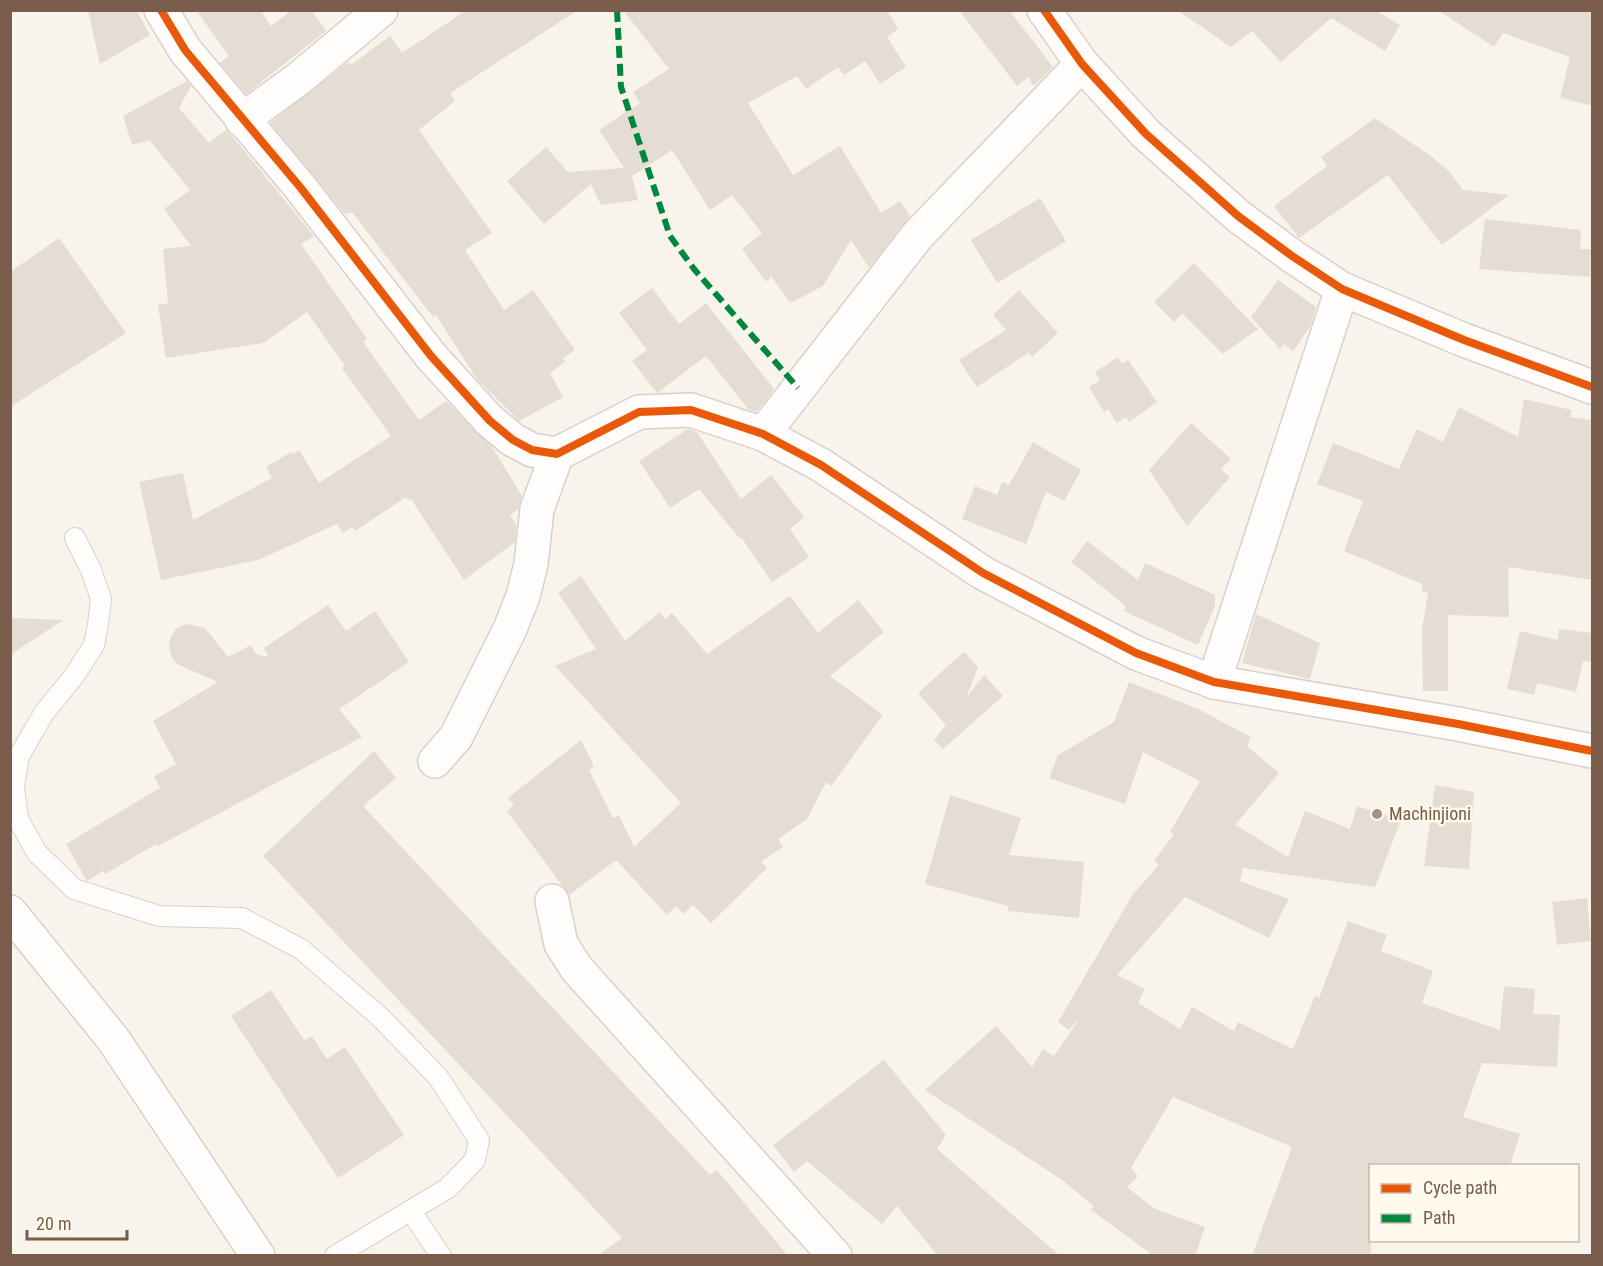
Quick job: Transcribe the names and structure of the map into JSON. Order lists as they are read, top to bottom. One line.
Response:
{"places":["Machinjioni"],"legend":["Cycle path","Path"],"scale_bar":"20 m"}
